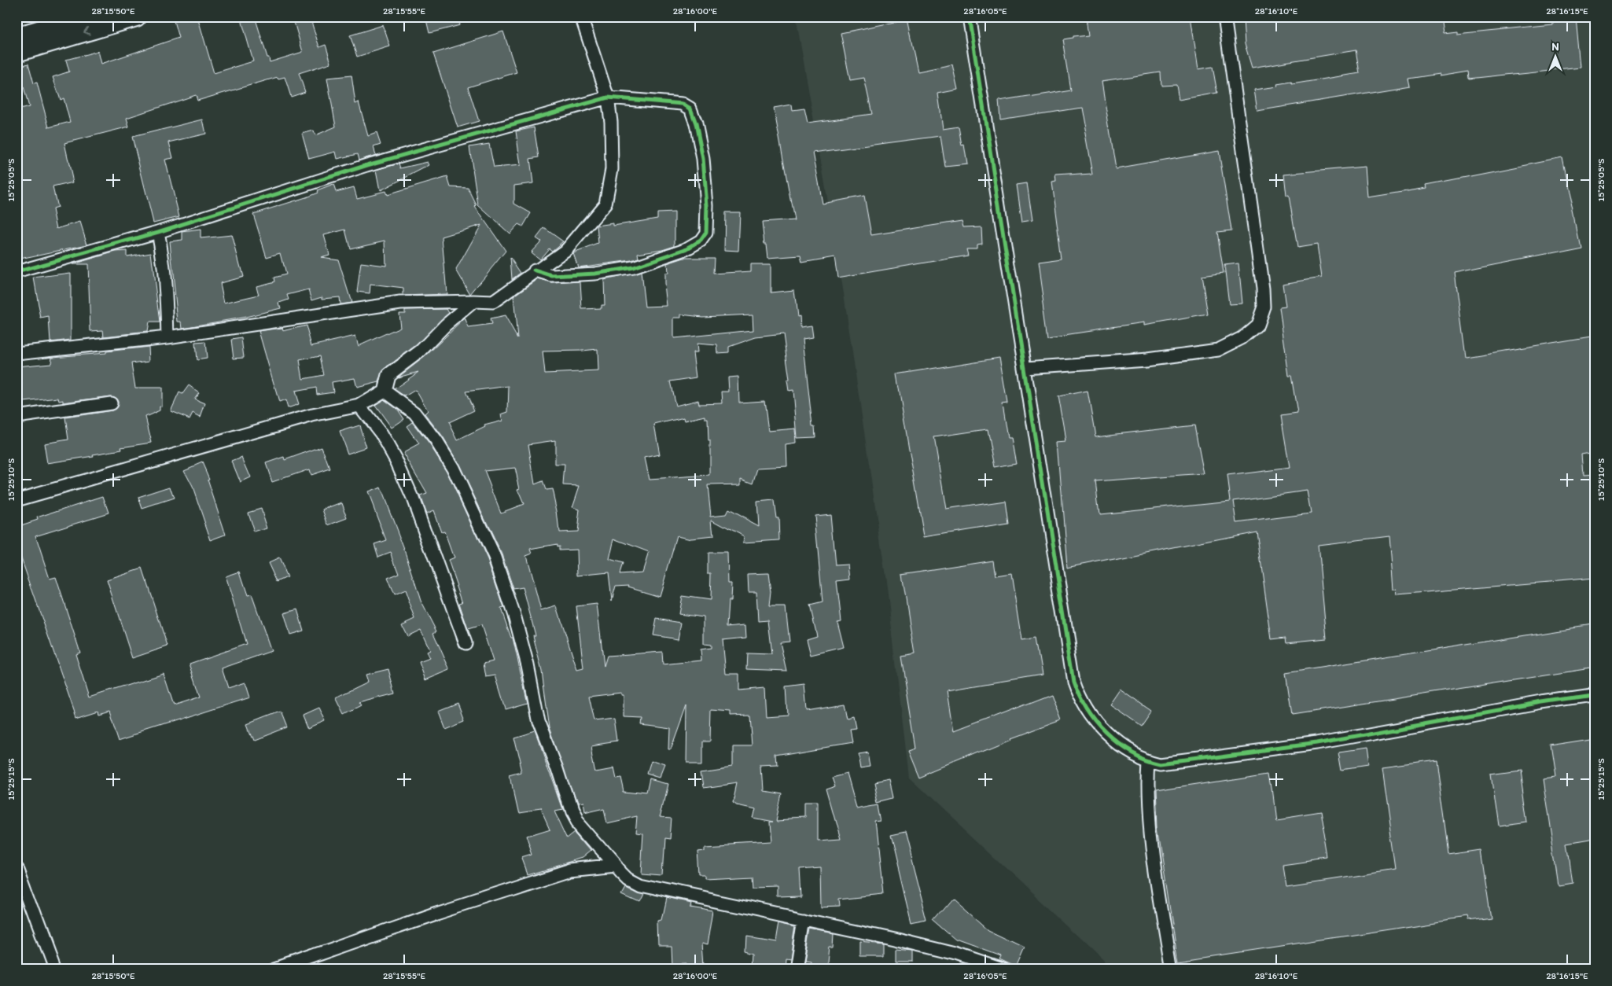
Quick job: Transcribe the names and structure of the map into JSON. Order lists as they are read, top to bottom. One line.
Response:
{"north":"top","coordinates":["28°15'50\"E","28°15'55\"E","28°16'00\"E","28°16'05\"E","28°16'10\"E","28°16'15\"E","15°25'05\"S","15°25'10\"S","15°25'15\"S"]}
